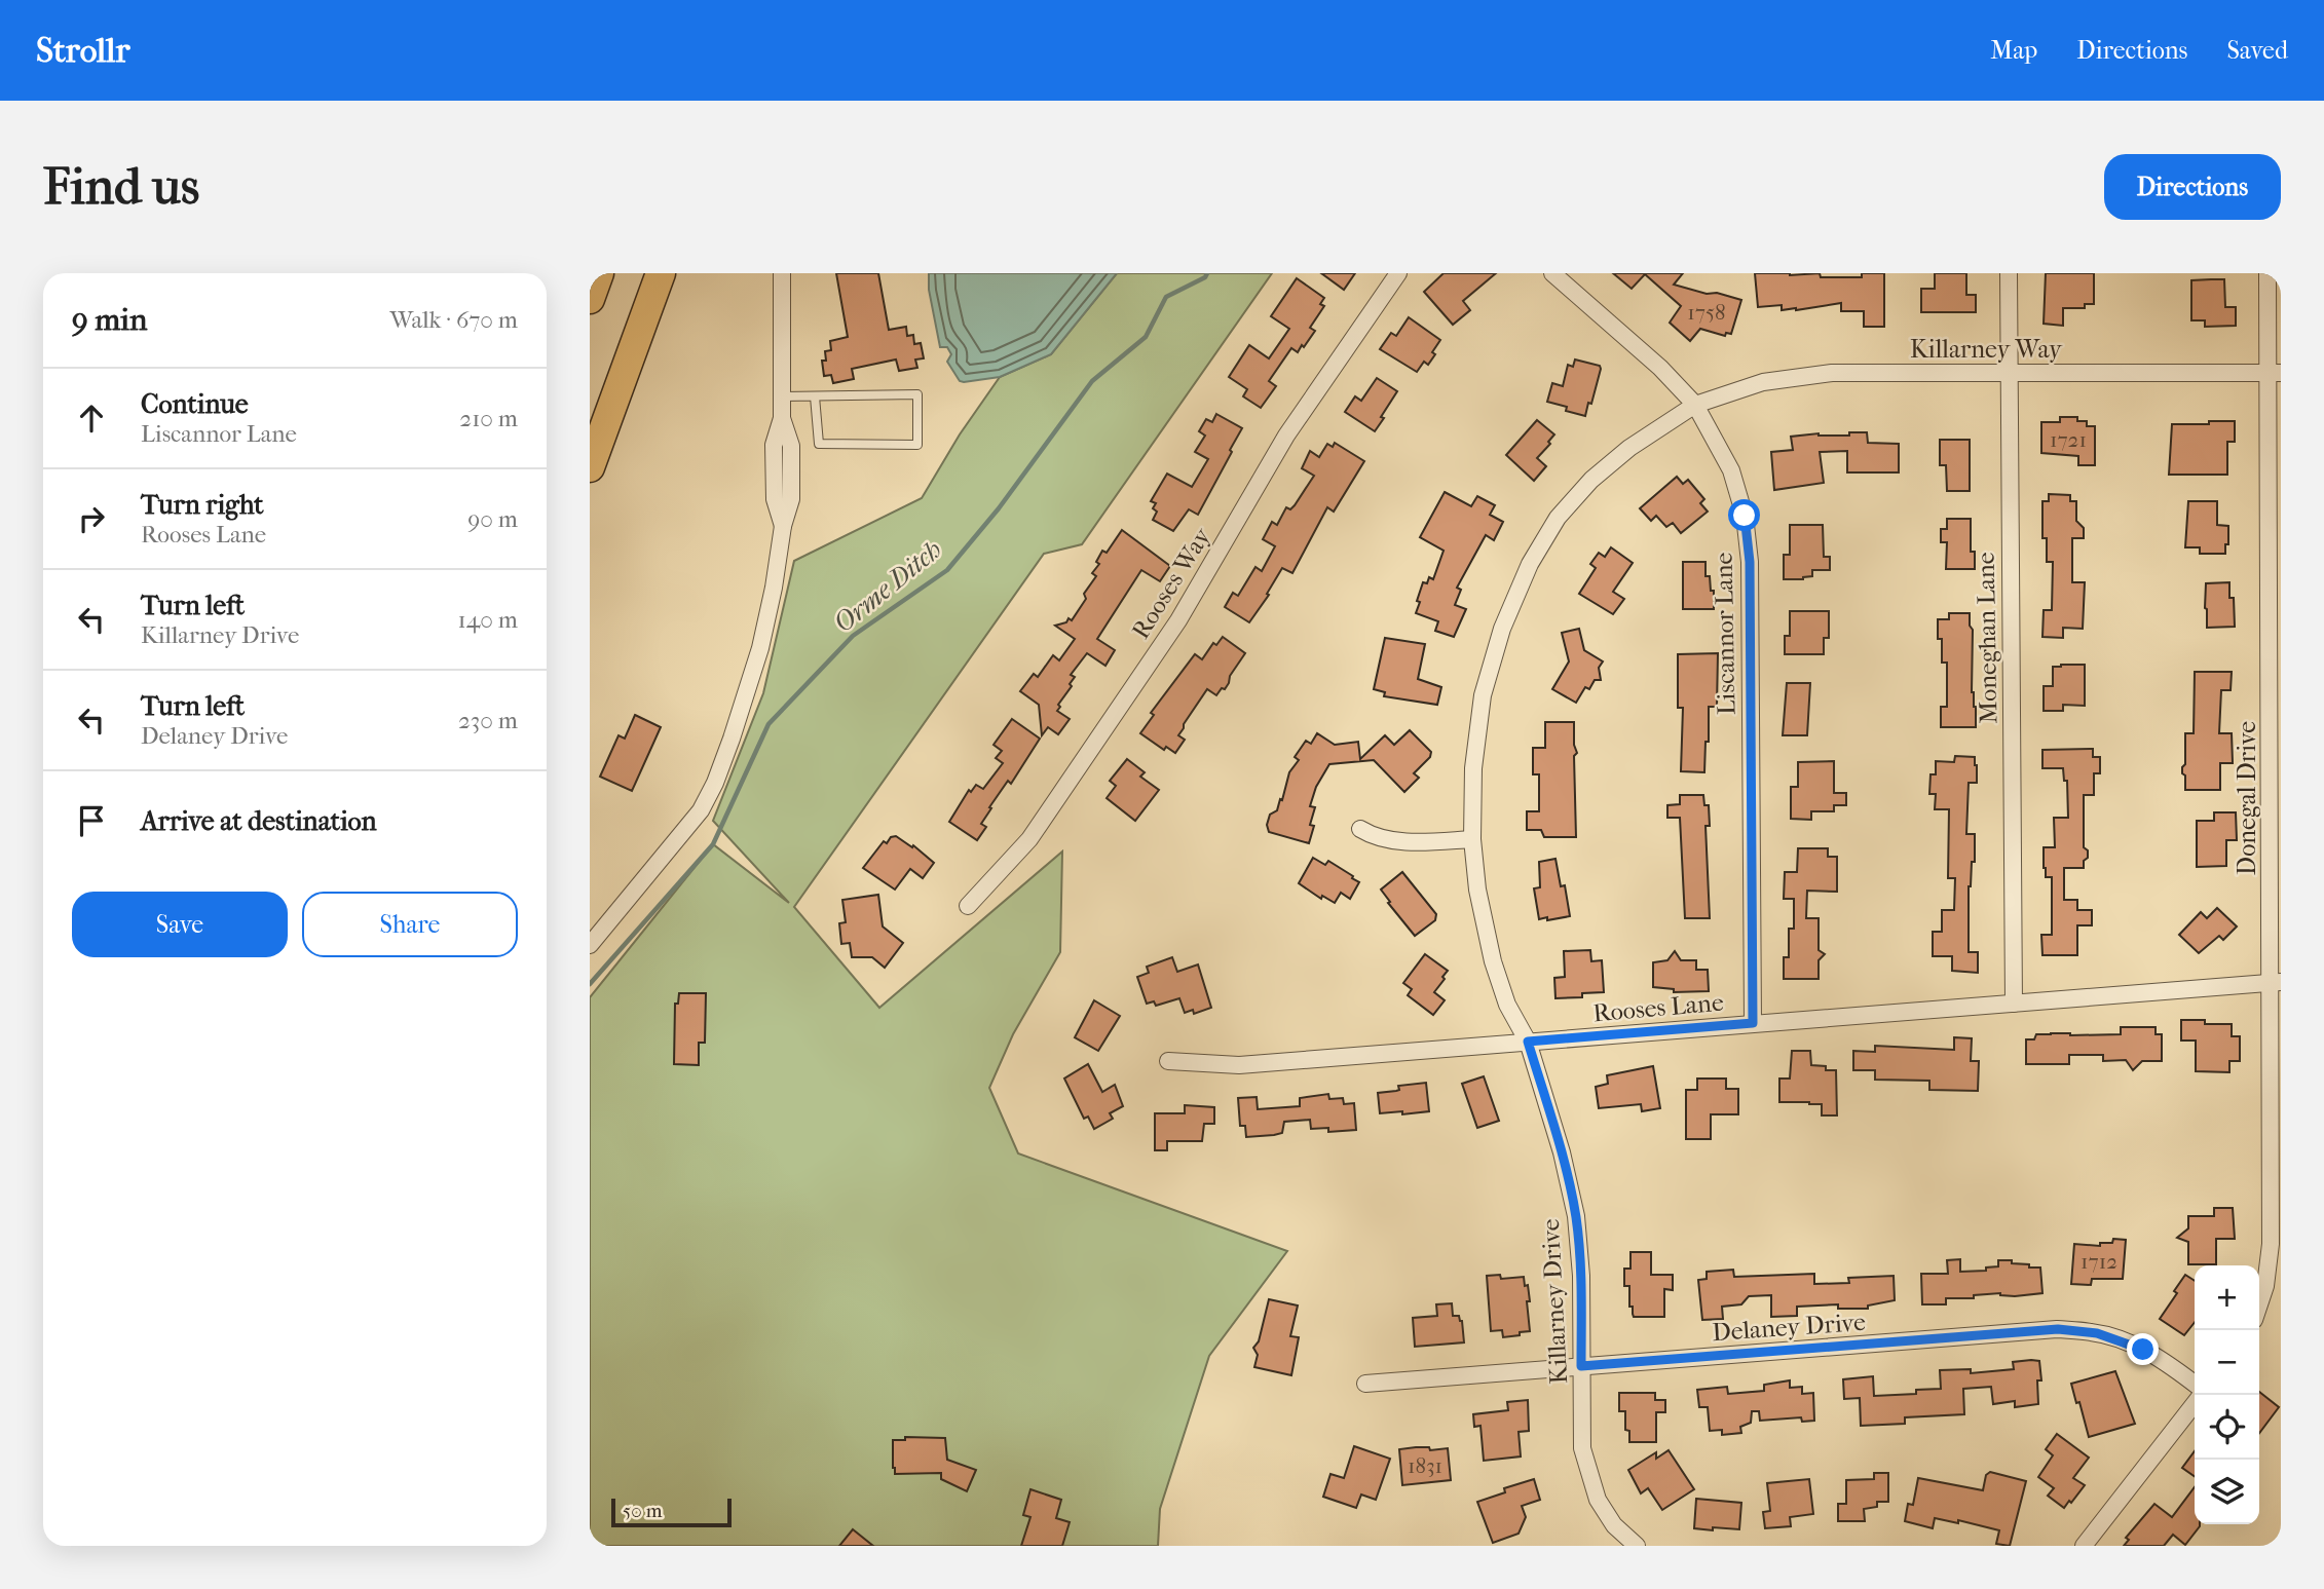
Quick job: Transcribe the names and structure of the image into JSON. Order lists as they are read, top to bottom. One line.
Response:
{"streets":{"street":["Killarney Way","Rooses Way","Liscannor Lane","Moneghan Lane","Donegal Drive","Rooses Lane","Killarney Drive","Delaney Drive"]},"crossings":[["Killarney Way","Liscannor Lane"],["Killarney Way","Moneghan Lane"],["Killarney Way","Donegal Drive"],["Killarney Way","Killarney Drive"],["Liscannor Lane","Rooses Lane"],["Liscannor Lane","Killarney Drive"],["Moneghan Lane","Rooses Lane"],["Donegal Drive","Rooses Lane"],["Rooses Lane","Killarney Drive"],["Killarney Drive","Delaney Drive"]],"water":["Orme Ditch"],"house_numbers":["1758","1721","1712","1831"],"scale_bar":"50 m","page":{"header":"Strollr","nav":["Map","Directions","Saved"],"buttons":["Directions",["Save","Share"]],"title":"Find us","heading":["9 min","Walk · 670 m"],"list":[["Continue","Liscannor Lane","210 m"],["Turn right","Rooses Lane","90 m"],["Turn left","Killarney Drive","140 m"],["Turn left","Delaney Drive","230 m"],"Arrive at destination"],"map_buttons":["+","−"],"scale":"50 m"}}
